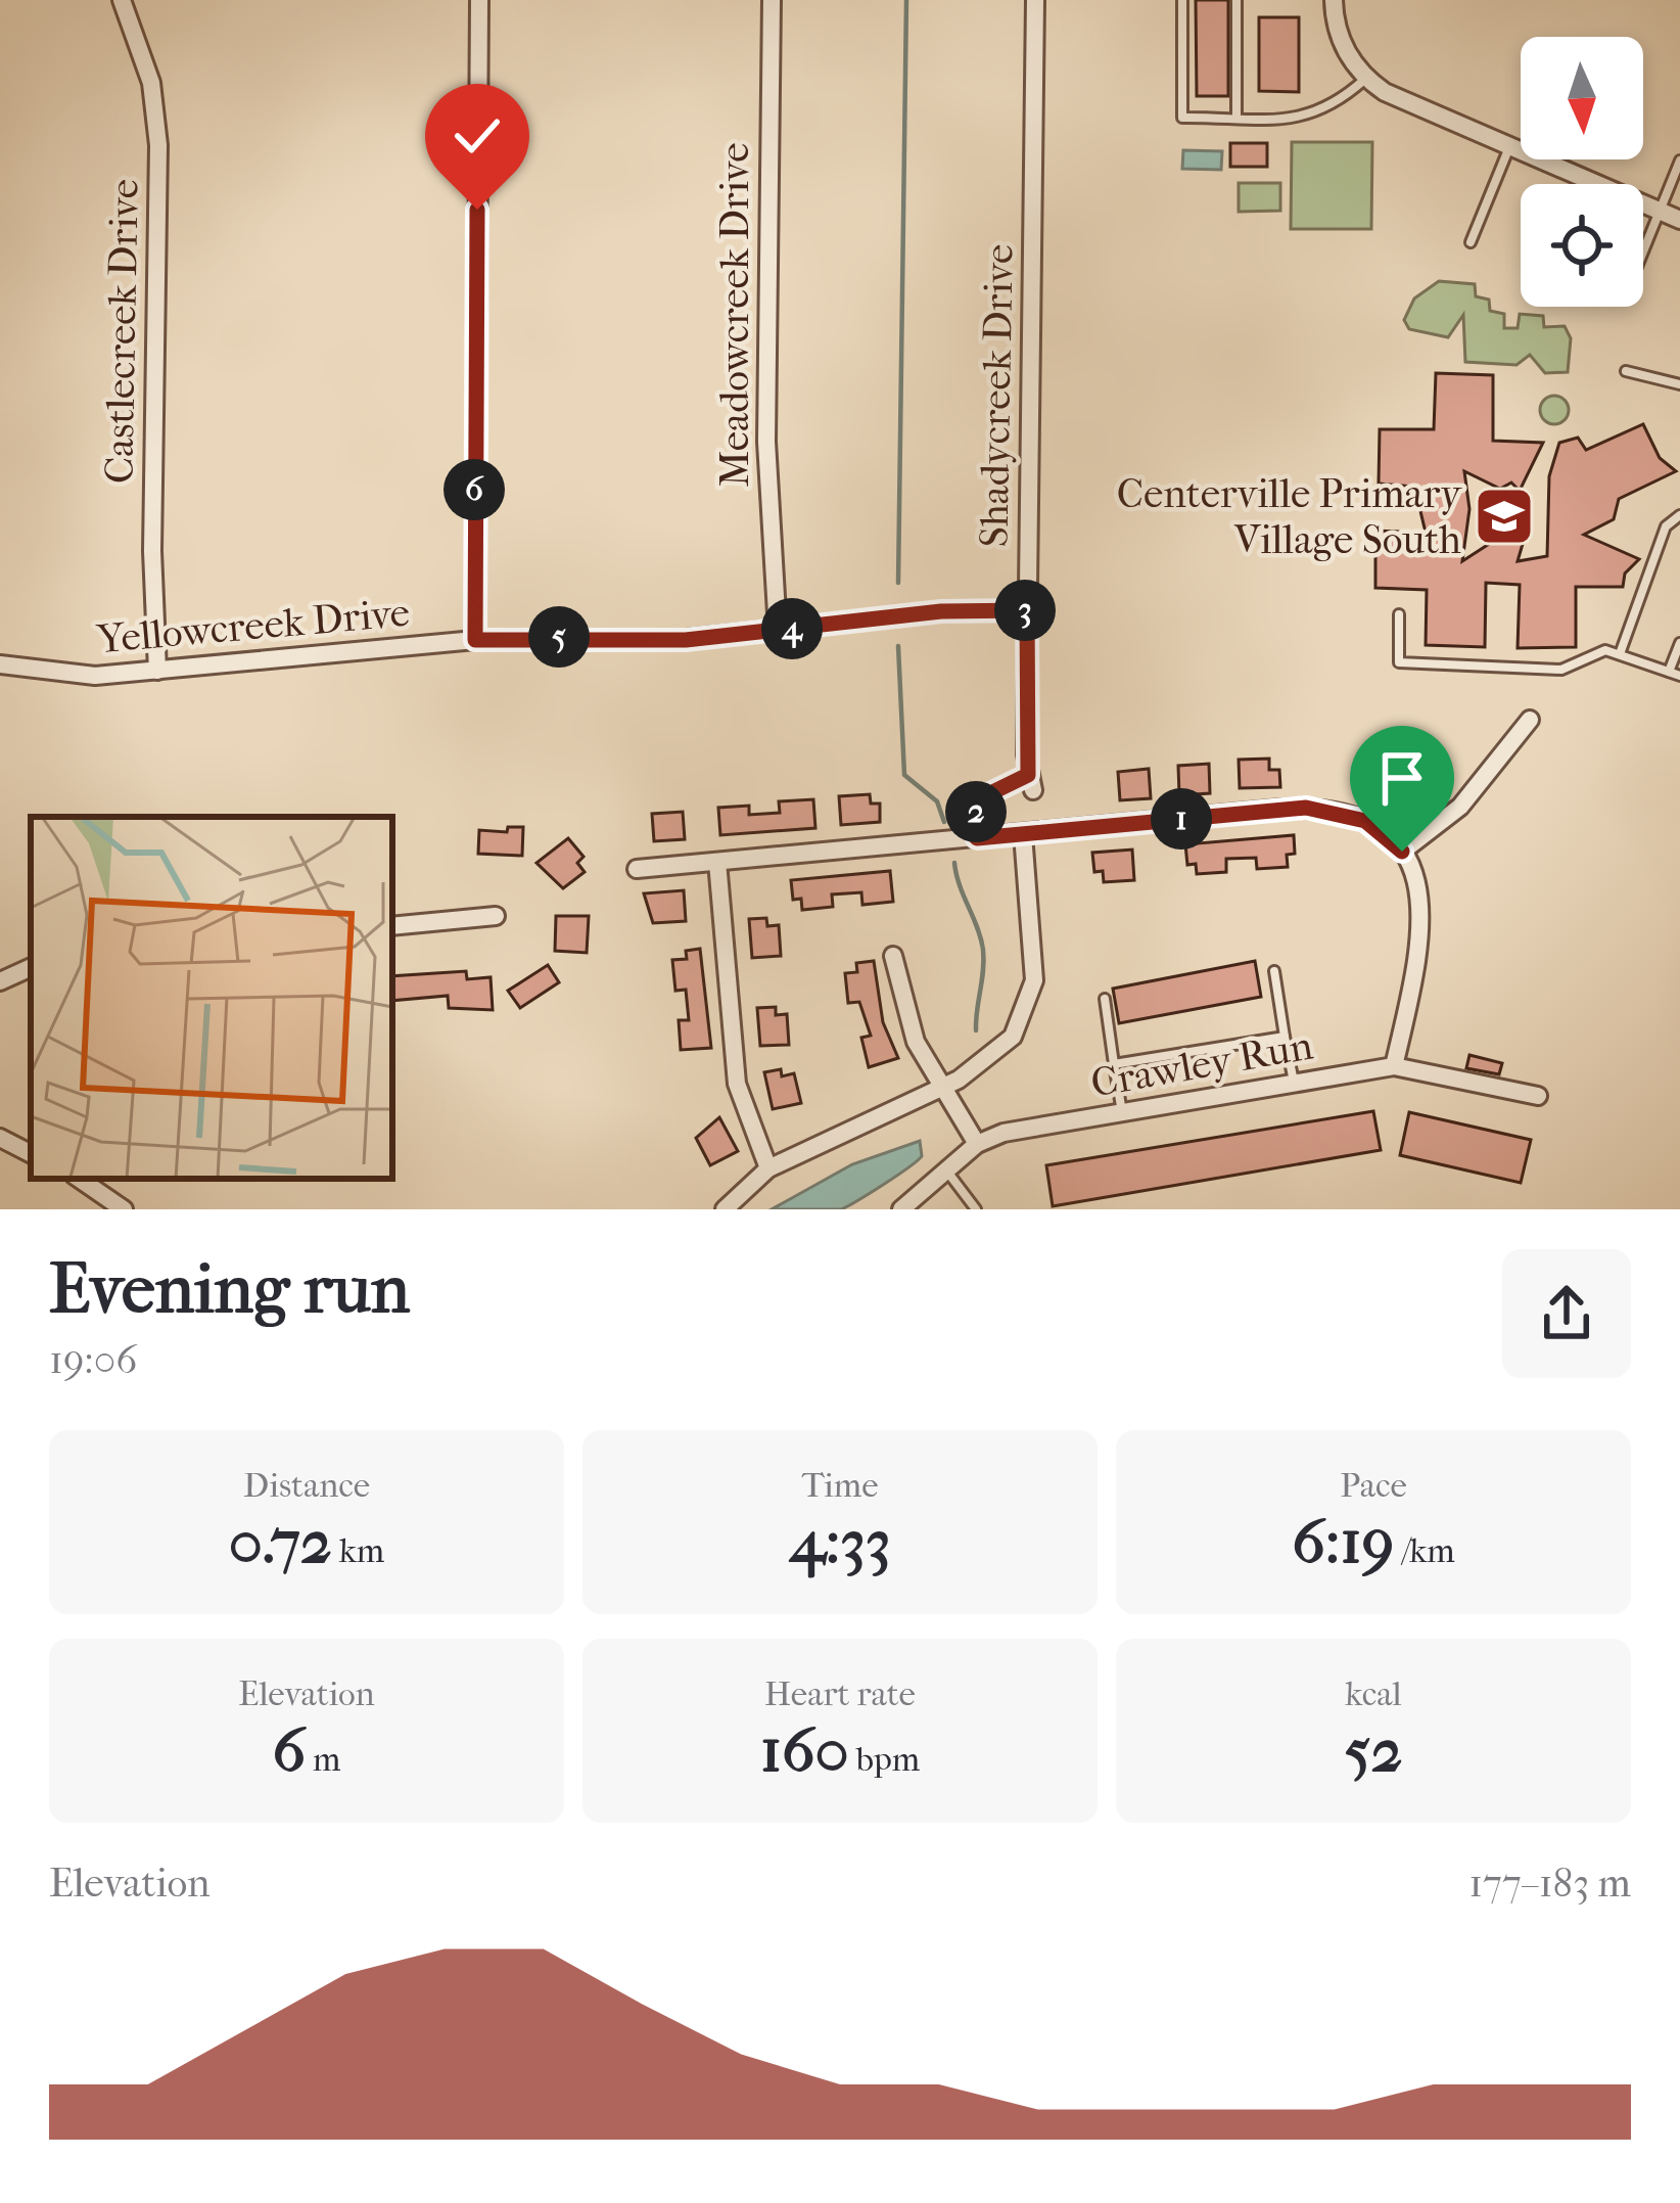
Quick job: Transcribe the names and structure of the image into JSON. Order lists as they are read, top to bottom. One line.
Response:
{"streets":{"street":["Meadowcreek Drive","Castlecreek Drive","Shadycreek Drive","Yellowcreek Drive","Crawley Run"]},"crossings":[["Meadowcreek Drive","Yellowcreek Drive"],["Castlecreek Drive","Yellowcreek Drive"],["Shadycreek Drive","Yellowcreek Drive"]],"places":{"school or university":["Centerville Primary Village South"]},"north":"bottom","page":{"pins":["6","3","4","5","2","1"],"heading":["Evening run","19:06"],"stats":[["Distance","0.72 km"],["Time","4:33"],["Pace","6:19 /km"],["Elevation","6 m"],["Heart rate","160 bpm"],["kcal","52"]],"chart":["Elevation","177–183 m"]}}
